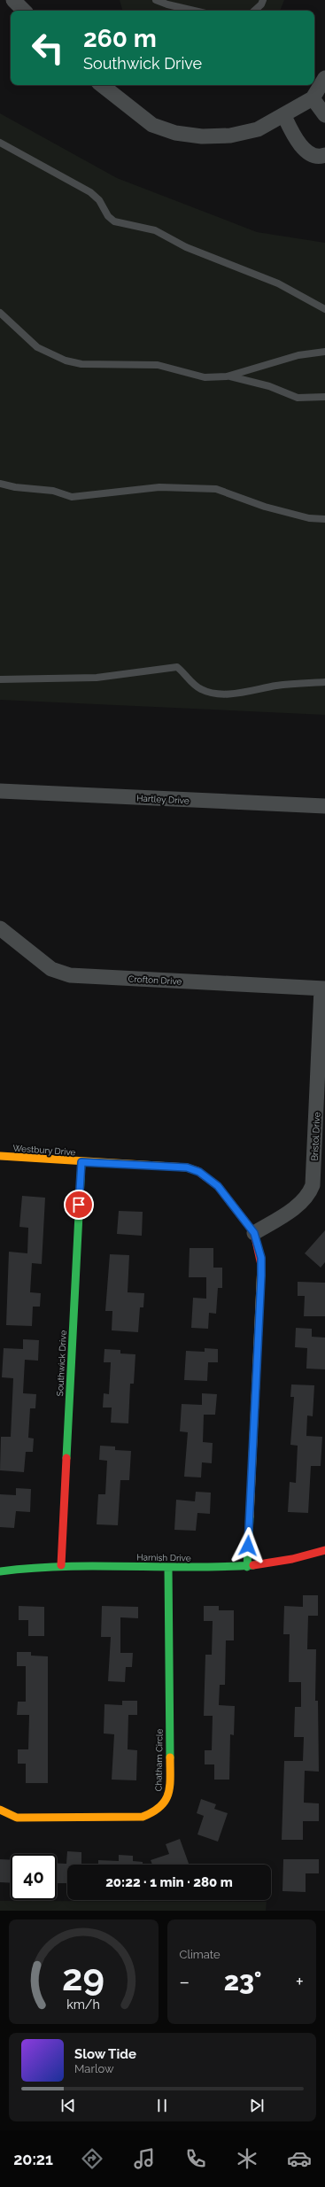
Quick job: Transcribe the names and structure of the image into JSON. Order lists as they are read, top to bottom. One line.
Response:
{"streets":{"street":["Hartley Drive","Crofton Drive","Bristol Drive","Westbury Drive","Southwick Drive","Harnish Drive","Chatham Circle"]},"crossings":[["Crofton Drive","Bristol Drive"],["Bristol Drive","Westbury Drive"],["Westbury Drive","Southwick Drive"],["Westbury Drive","Harnish Drive"],["Southwick Drive","Harnish Drive"],["Harnish Drive","Chatham Circle"]],"page":{"turn":["260 m","Southwick Drive"],"limit":"40","trip":"20:22 · 1 min · 280 m","tile":"Climate","heat":["−","23°","+"],"song":["Slow Tide","Marlow"],"tabs":"20:21","gauge":["29","km/h"]}}
